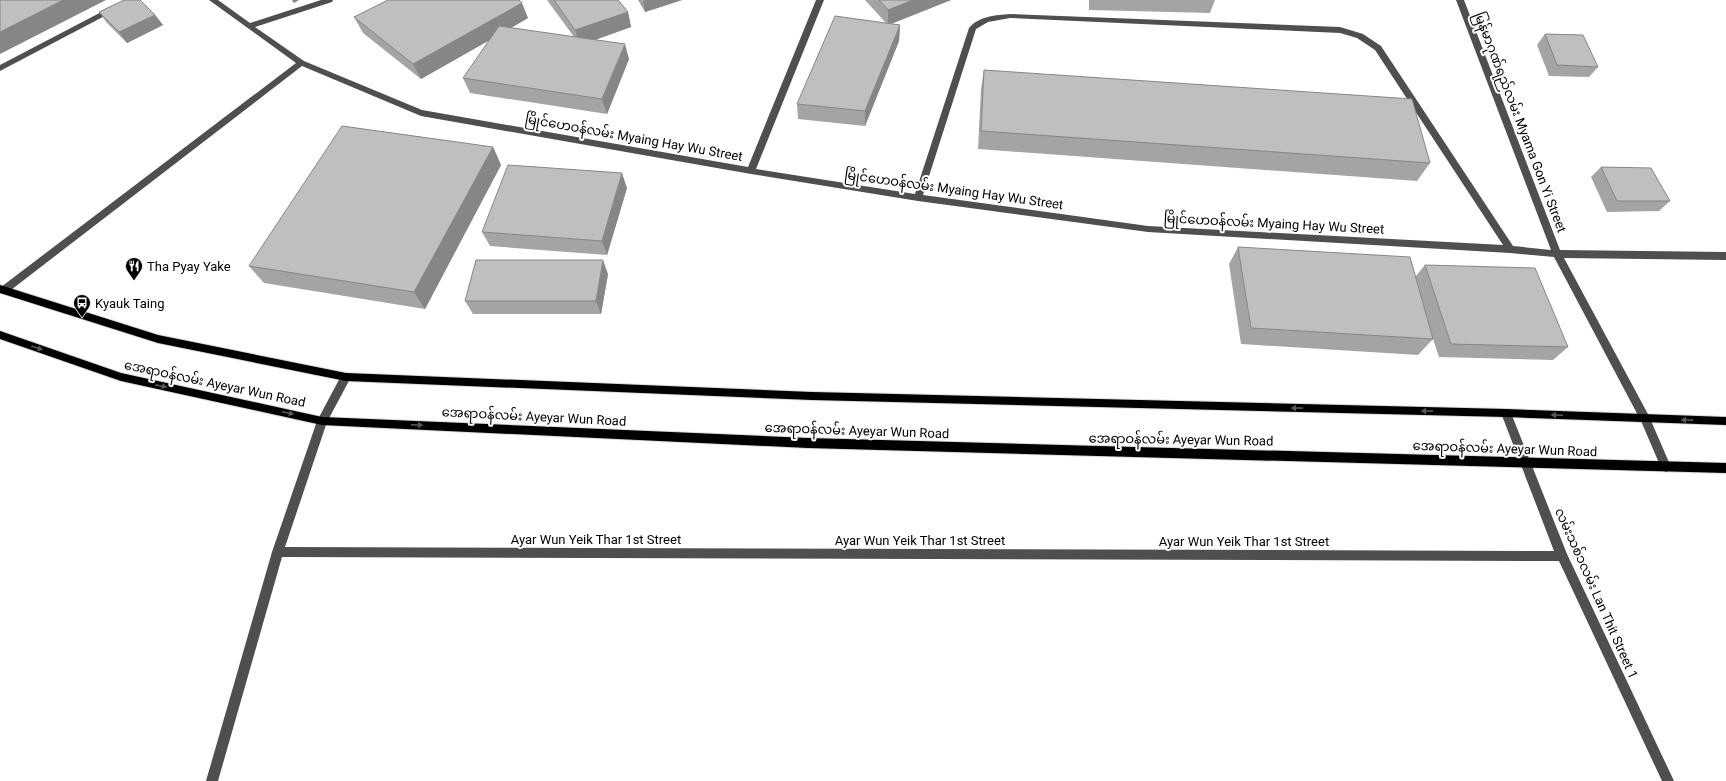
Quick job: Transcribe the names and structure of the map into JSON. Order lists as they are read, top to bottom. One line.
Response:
{"streets":{"main road":["အေရာဝန်လမ်း Ayeyar Wun Road"],"street":["မြန်မာဂုဏ်ရည်လမ်း Myama Gon Yi Street","မြိုင်ဟေဝန်လမ်း Myaing Hay Wu Street","Ayar Wun Yeik Thar 1st Street","လမ်းသစ်၁လမ်း Lan Thit Street 1"]},"crossings":[["မြန်မာဂုဏ်ရည်လမ်း Myama Gon Yi Street","မြိုင်ဟေဝန်လမ်း Myaing Hay Wu Street"],["မြန်မာဂုဏ်ရည်လမ်း Myama Gon Yi Street","အေရာဝန်လမ်း Ayeyar Wun Road"],["အေရာဝန်လမ်း Ayeyar Wun Road","လမ်းသစ်၁လမ်း Lan Thit Street 1"],["Ayar Wun Yeik Thar 1st Street","လမ်းသစ်၁လမ်း Lan Thit Street 1"]],"places":{"restaurant":["Tha Pyay Yake"],"bus stop":["Kyauk Taing"]}}
